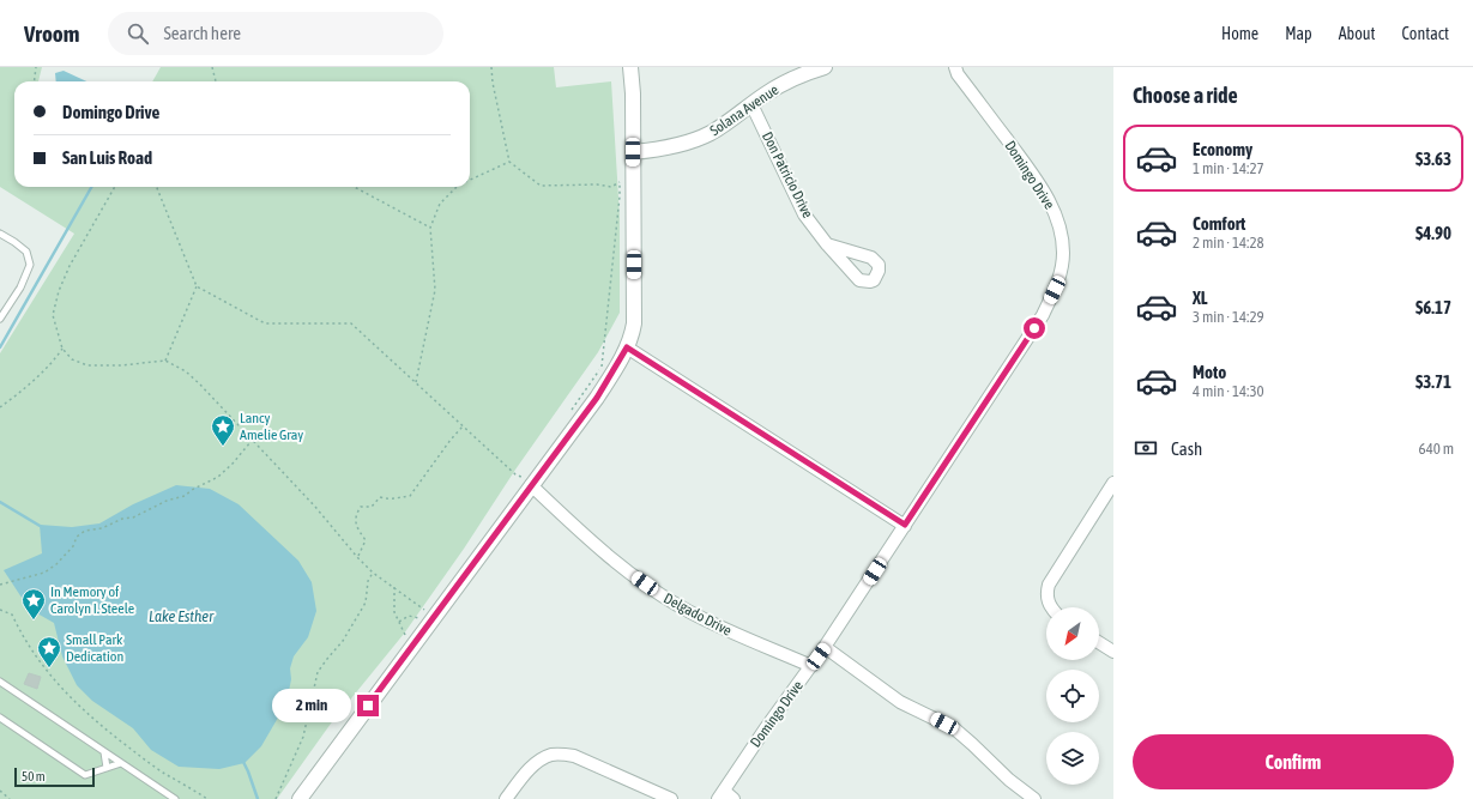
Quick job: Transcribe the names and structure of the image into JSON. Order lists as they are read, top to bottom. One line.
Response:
{"streets":{"street":["Solana Avenue","Don Patricio Drive","Domingo Drive","Delgado Drive"]},"crossings":[["Solana Avenue","Don Patricio Drive"],["Domingo Drive","Delgado Drive"]],"water":["Lake Esther"],"places":{"place":["Lancy Amelie Gray","In Memory of Carolyn I. Steele","Small Park Dedication"]},"scale_bar":"50 m","north":"bottom left","page":{"header":"Vroom","search":"Search here","nav":["Home","Map","About","Contact"],"heading":"Choose a ride","banner":["Domingo Drive","San Luis Road"],"list":[{"name":"Economy","note":"1 min · 14:27","value":"$3.63"},{"name":"Comfort","note":"2 min · 14:28","value":"$4.90"},{"name":"XL","note":"3 min · 14:29","value":"$6.17"},{"name":"Moto","note":"4 min · 14:30","value":"$3.71"}],"pay":["Cash","640 m"],"bubble":"2 min","buttons":"Confirm","scale":"50 m"}}
